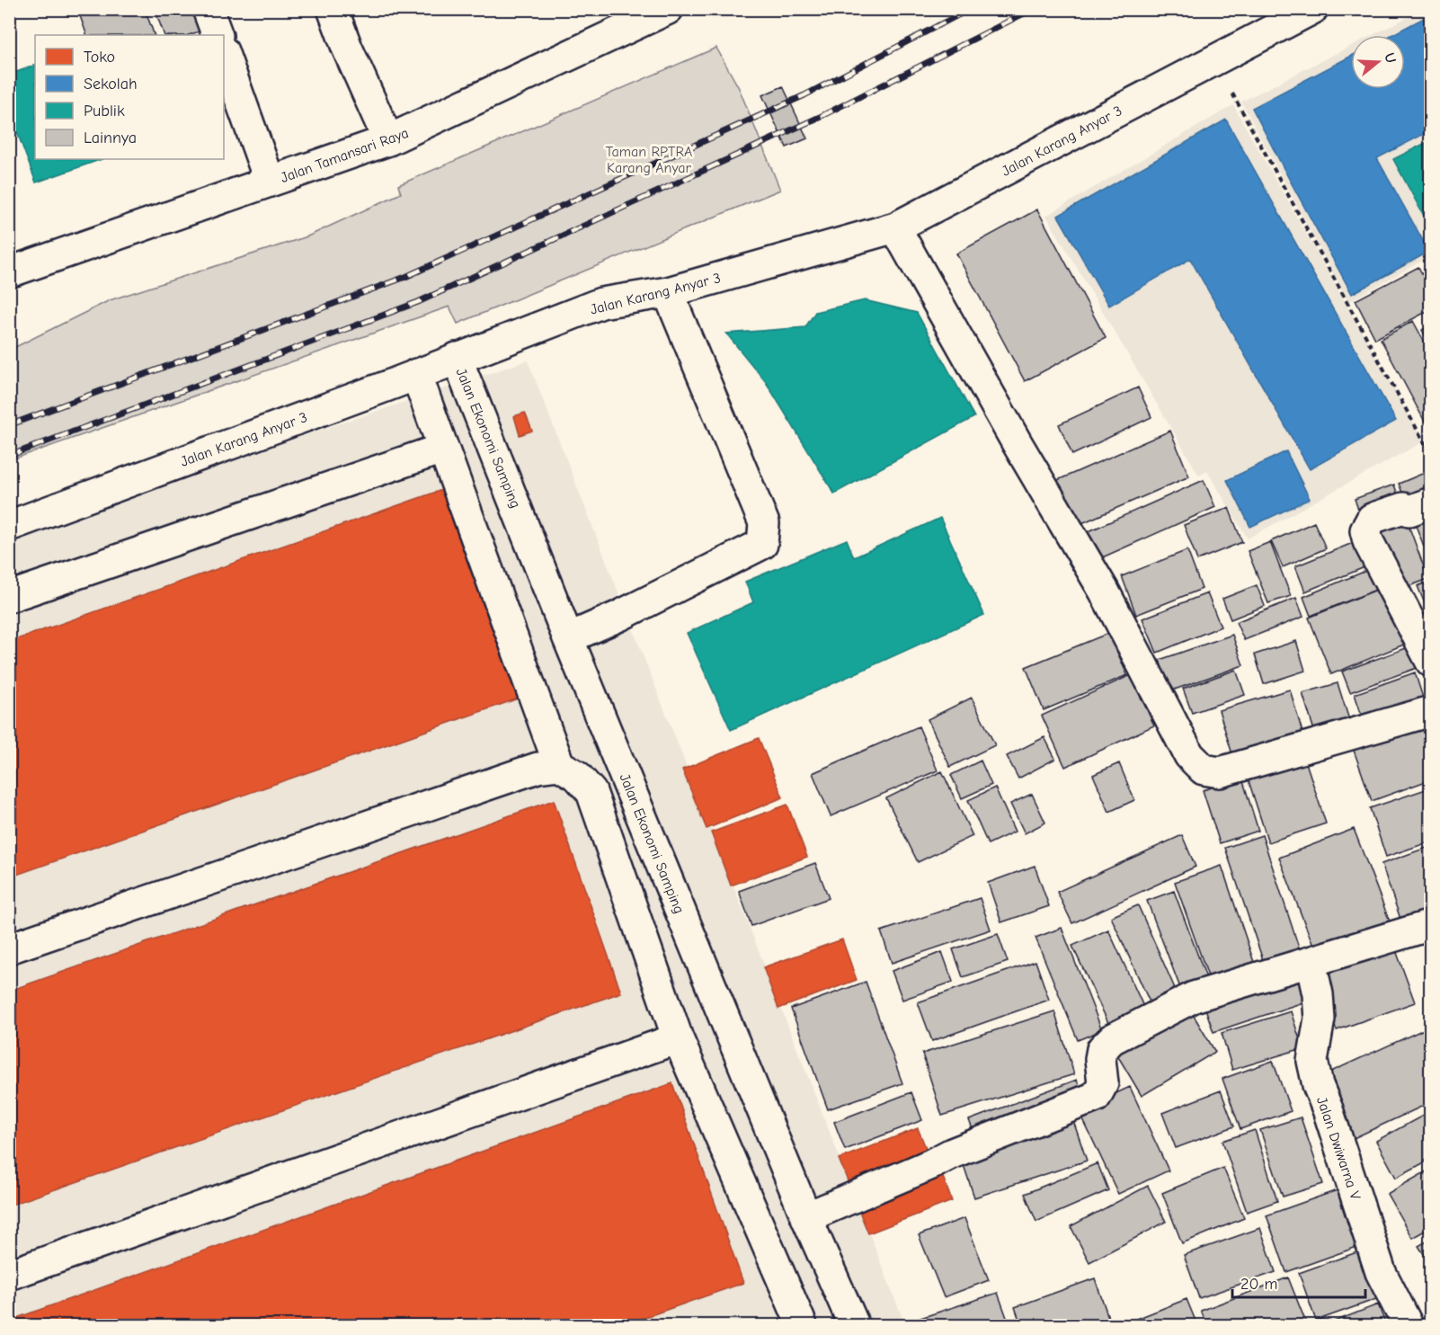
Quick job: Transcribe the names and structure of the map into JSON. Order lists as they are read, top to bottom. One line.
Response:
{"streets":{"street":["Jalan Karang Anyar 3","Jalan Tamansari Raya","Jalan Ekonomi Samping","Jalan Dwiwarna V"]},"crossings":[["Jalan Karang Anyar 3","Jalan Ekonomi Samping"]],"parks":["Taman RPTRA Karang Anyar"],"legend":["Toko","Sekolah","Publik","Lainnya"],"scale_bar":"20 m","north":"right"}
